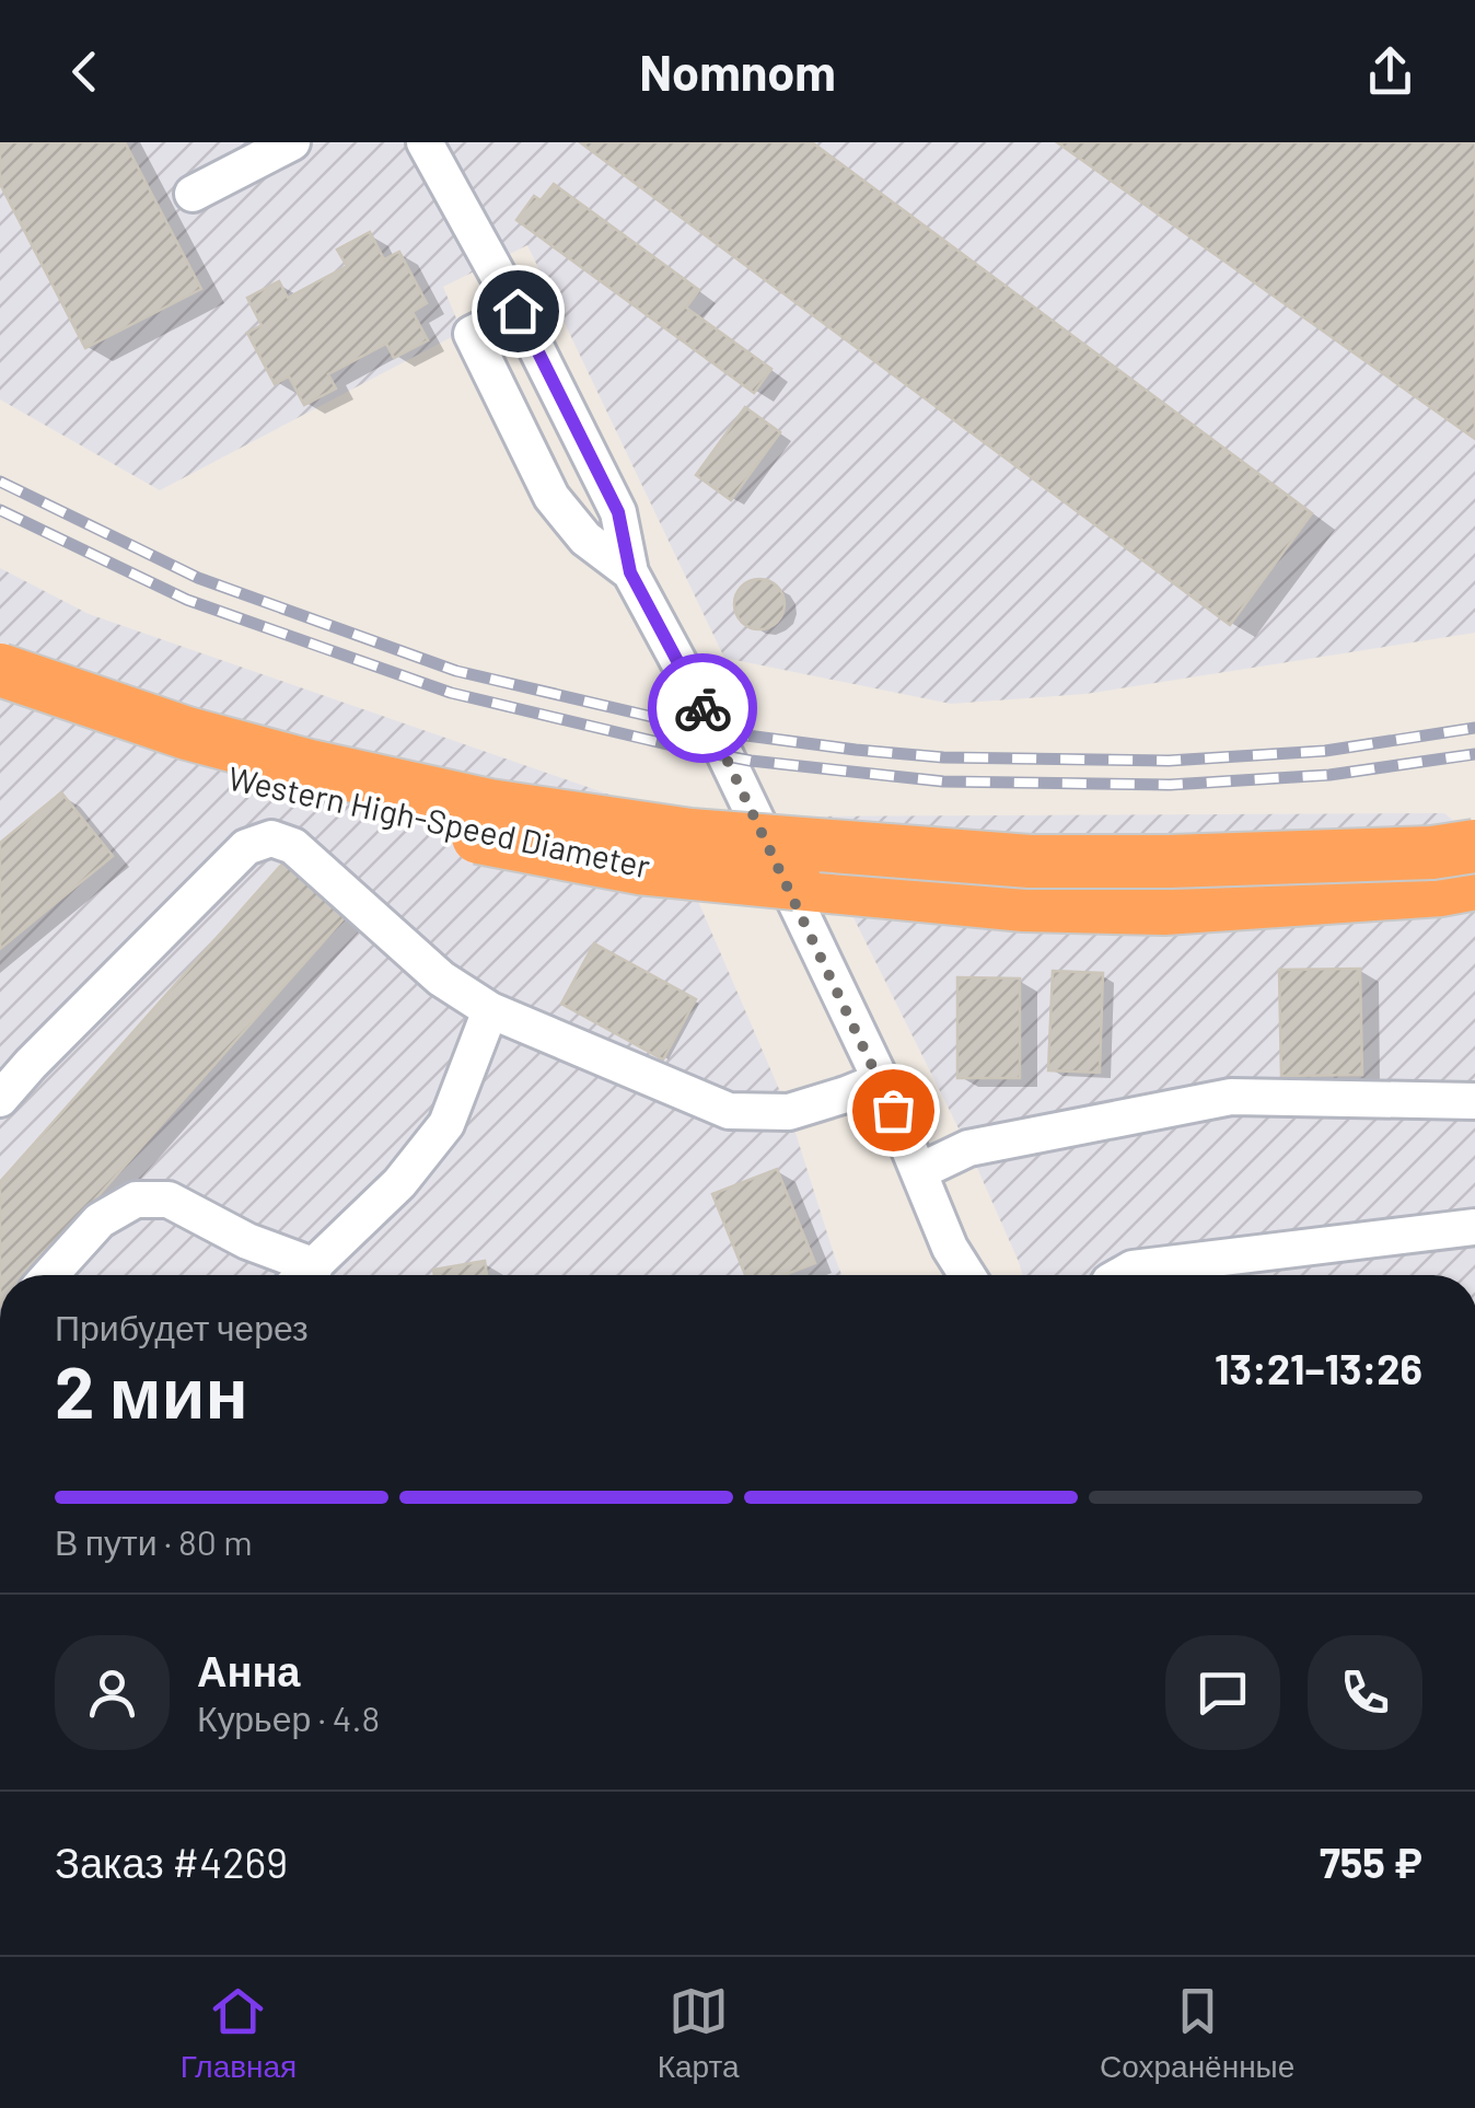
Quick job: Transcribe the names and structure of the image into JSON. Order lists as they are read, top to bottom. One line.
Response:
{"streets":{"highway":["Western High-Speed Diameter"]},"page":{"header":"Nomnom","heading":["2 мин","Прибудет через","13:21–13:26"],"panel":["Анна","Курьер · 4.8","Заказ #4269","755 ₽"],"bar":"В пути · 80 m","tabs":["Главная","Карта","Сохранённые"]}}
